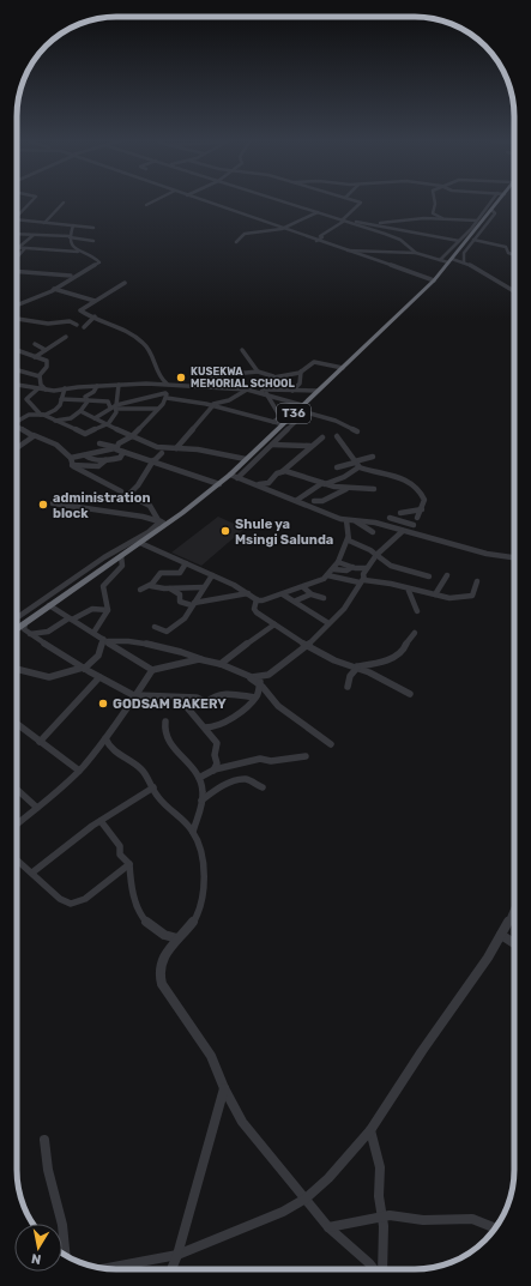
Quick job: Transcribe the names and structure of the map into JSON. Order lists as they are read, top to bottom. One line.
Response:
{"streets":{"highway":["T36"]},"places":["KUSEKWA MEMORIAL SCHOOL","administration block","Shule ya Msingi Salunda","GODSAM BAKERY"],"north":"bottom"}
